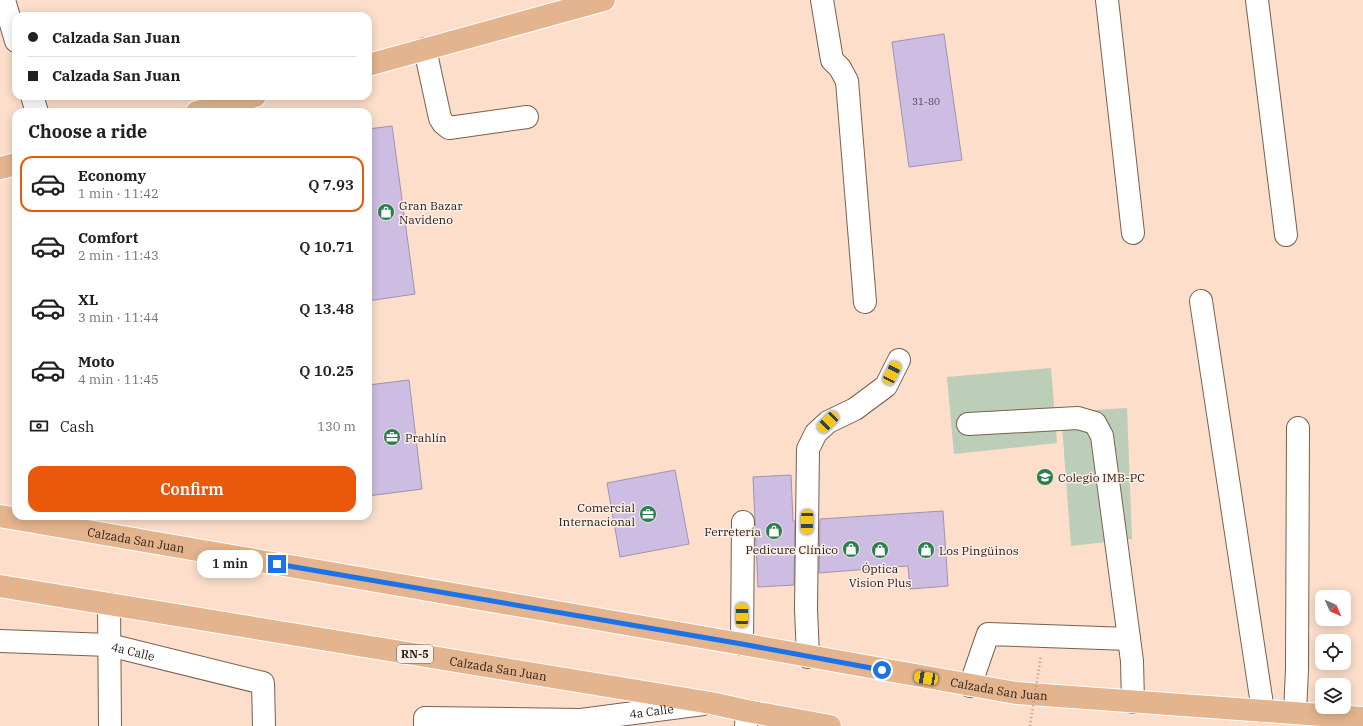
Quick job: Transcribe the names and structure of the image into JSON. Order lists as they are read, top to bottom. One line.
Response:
{"streets":{"main road":["Calzada San Juan","RN-5"],"street":["4a Calle"]},"crossings":[["Calzada San Juan","4a Calle"]],"places":{"shop":["Gran Bazar Navideno","Ferretería","Pedicure Clínico","Óptica Vision Plus","Los Pingüinos"],"office":["Prahlín","Comercial Internacional"],"school or university":["Colegio IMB-PC"]},"house_numbers":["31-80"],"north":"bottom right","page":{"banner":["Calzada San Juan","Calzada San Juan"],"heading":"Choose a ride","list":[{"name":"Economy","note":"1 min · 11:42","value":"Q 7.93"},{"name":"Comfort","note":"2 min · 11:43","value":"Q 10.71"},{"name":"XL","note":"3 min · 11:44","value":"Q 13.48"},{"name":"Moto","note":"4 min · 11:45","value":"Q 10.25"}],"pay":["Cash","130 m"],"buttons":"Confirm","bubble":"1 min"}}
